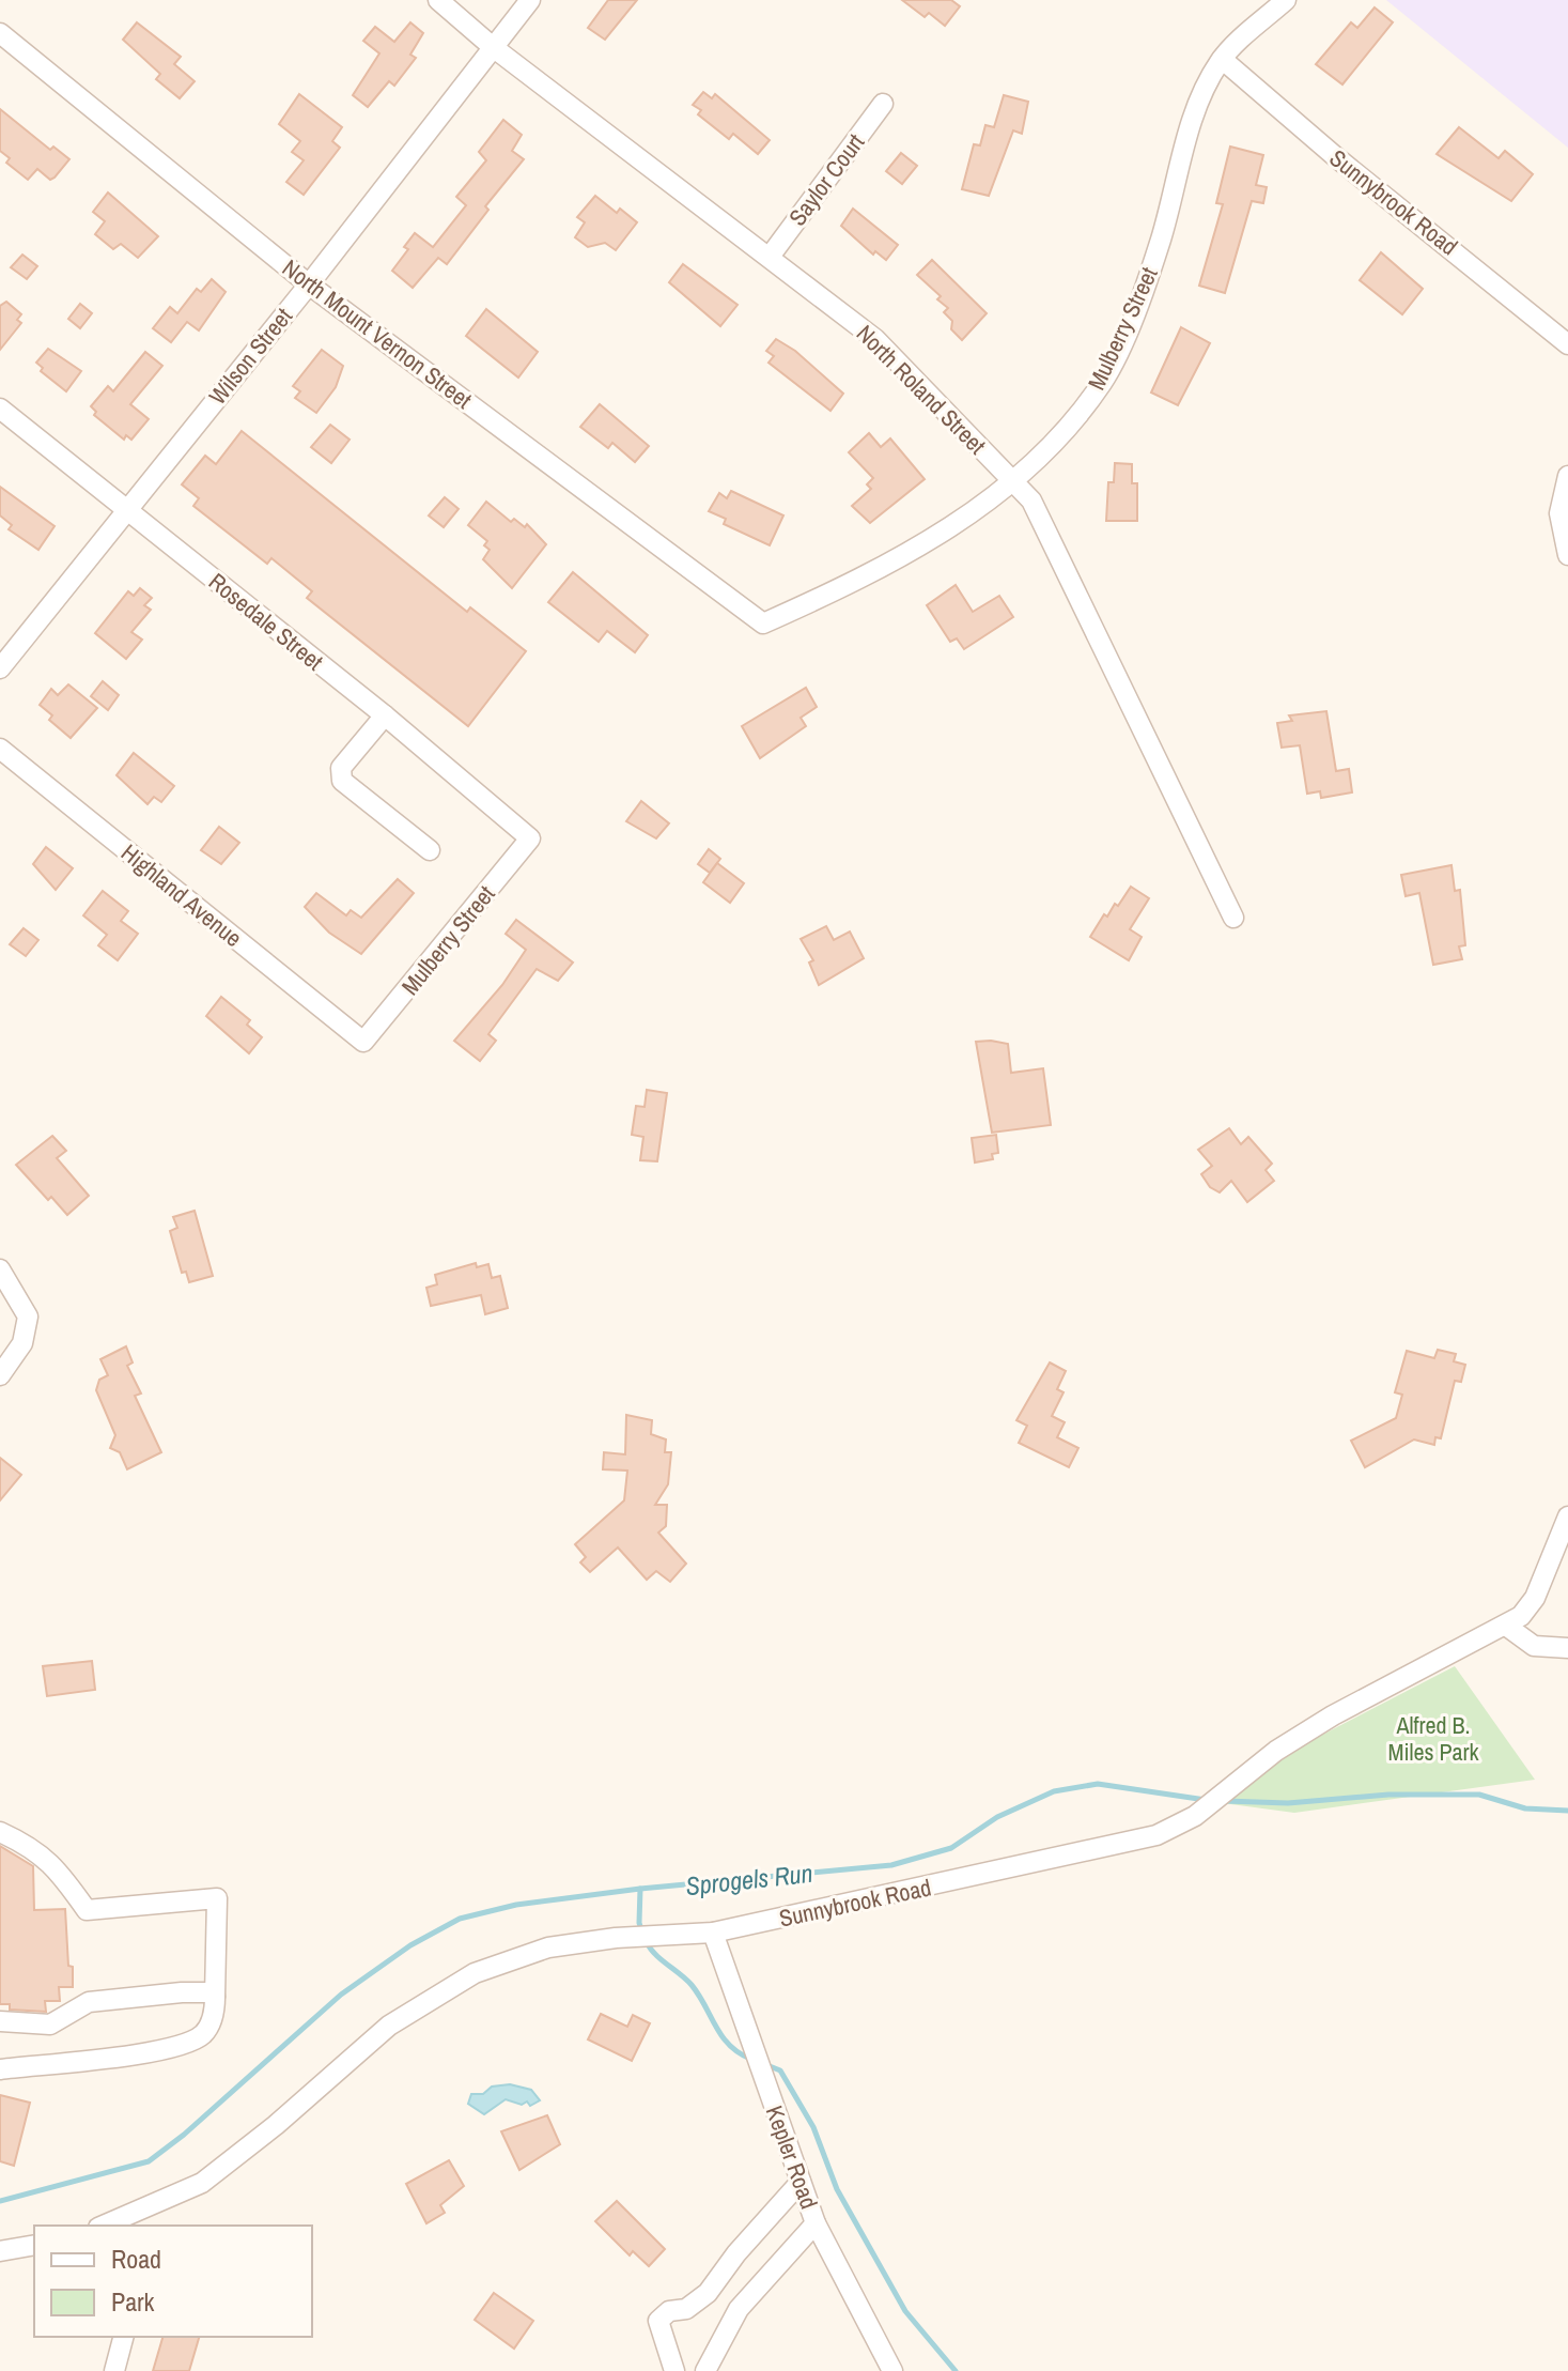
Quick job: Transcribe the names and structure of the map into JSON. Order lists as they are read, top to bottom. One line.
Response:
{"streets":{"street":["Saylor Court","Sunnybrook Road","Mulberry Street","North Mount Vernon Street","Wilson Street","North Roland Street","Rosedale Street","Highland Avenue","Kepler Road"]},"crossings":[["Saylor Court","North Roland Street"],["Sunnybrook Road","Mulberry Street"],["Sunnybrook Road","Kepler Road"],["Mulberry Street","North Mount Vernon Street"],["Mulberry Street","North Roland Street"],["Mulberry Street","Rosedale Street"],["Mulberry Street","Highland Avenue"],["North Mount Vernon Street","Wilson Street"],["Wilson Street","North Roland Street"],["Wilson Street","Rosedale Street"]],"water":["Sprogels Run"],"parks":["Alfred B. Miles Park"],"legend":["Road","Park"]}
